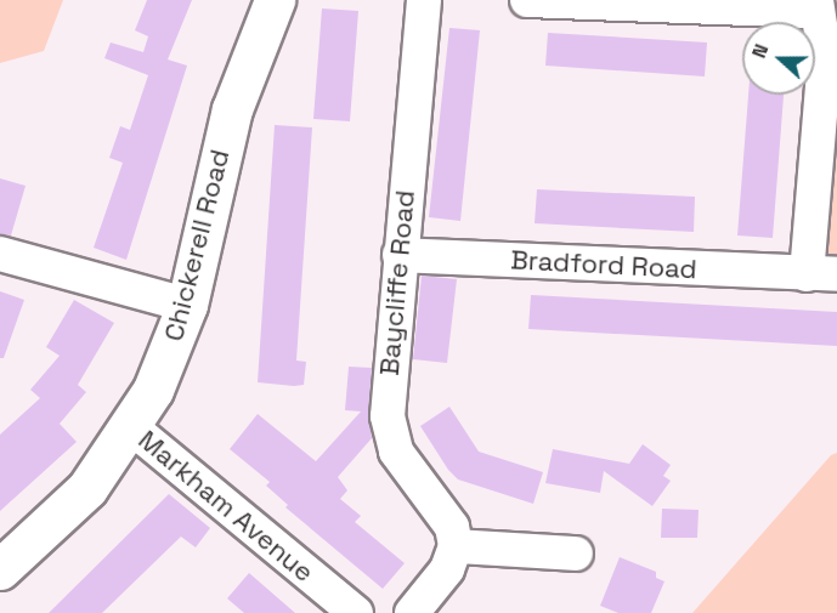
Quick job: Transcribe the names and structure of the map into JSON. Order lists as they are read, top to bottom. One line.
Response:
{"streets":{"main road":["Chickerell Road"],"street":["Bradford Road","Baycliffe Road","Markham Avenue"]},"crossings":[["Chickerell Road","Markham Avenue"],["Bradford Road","Baycliffe Road"]],"north":"left"}
